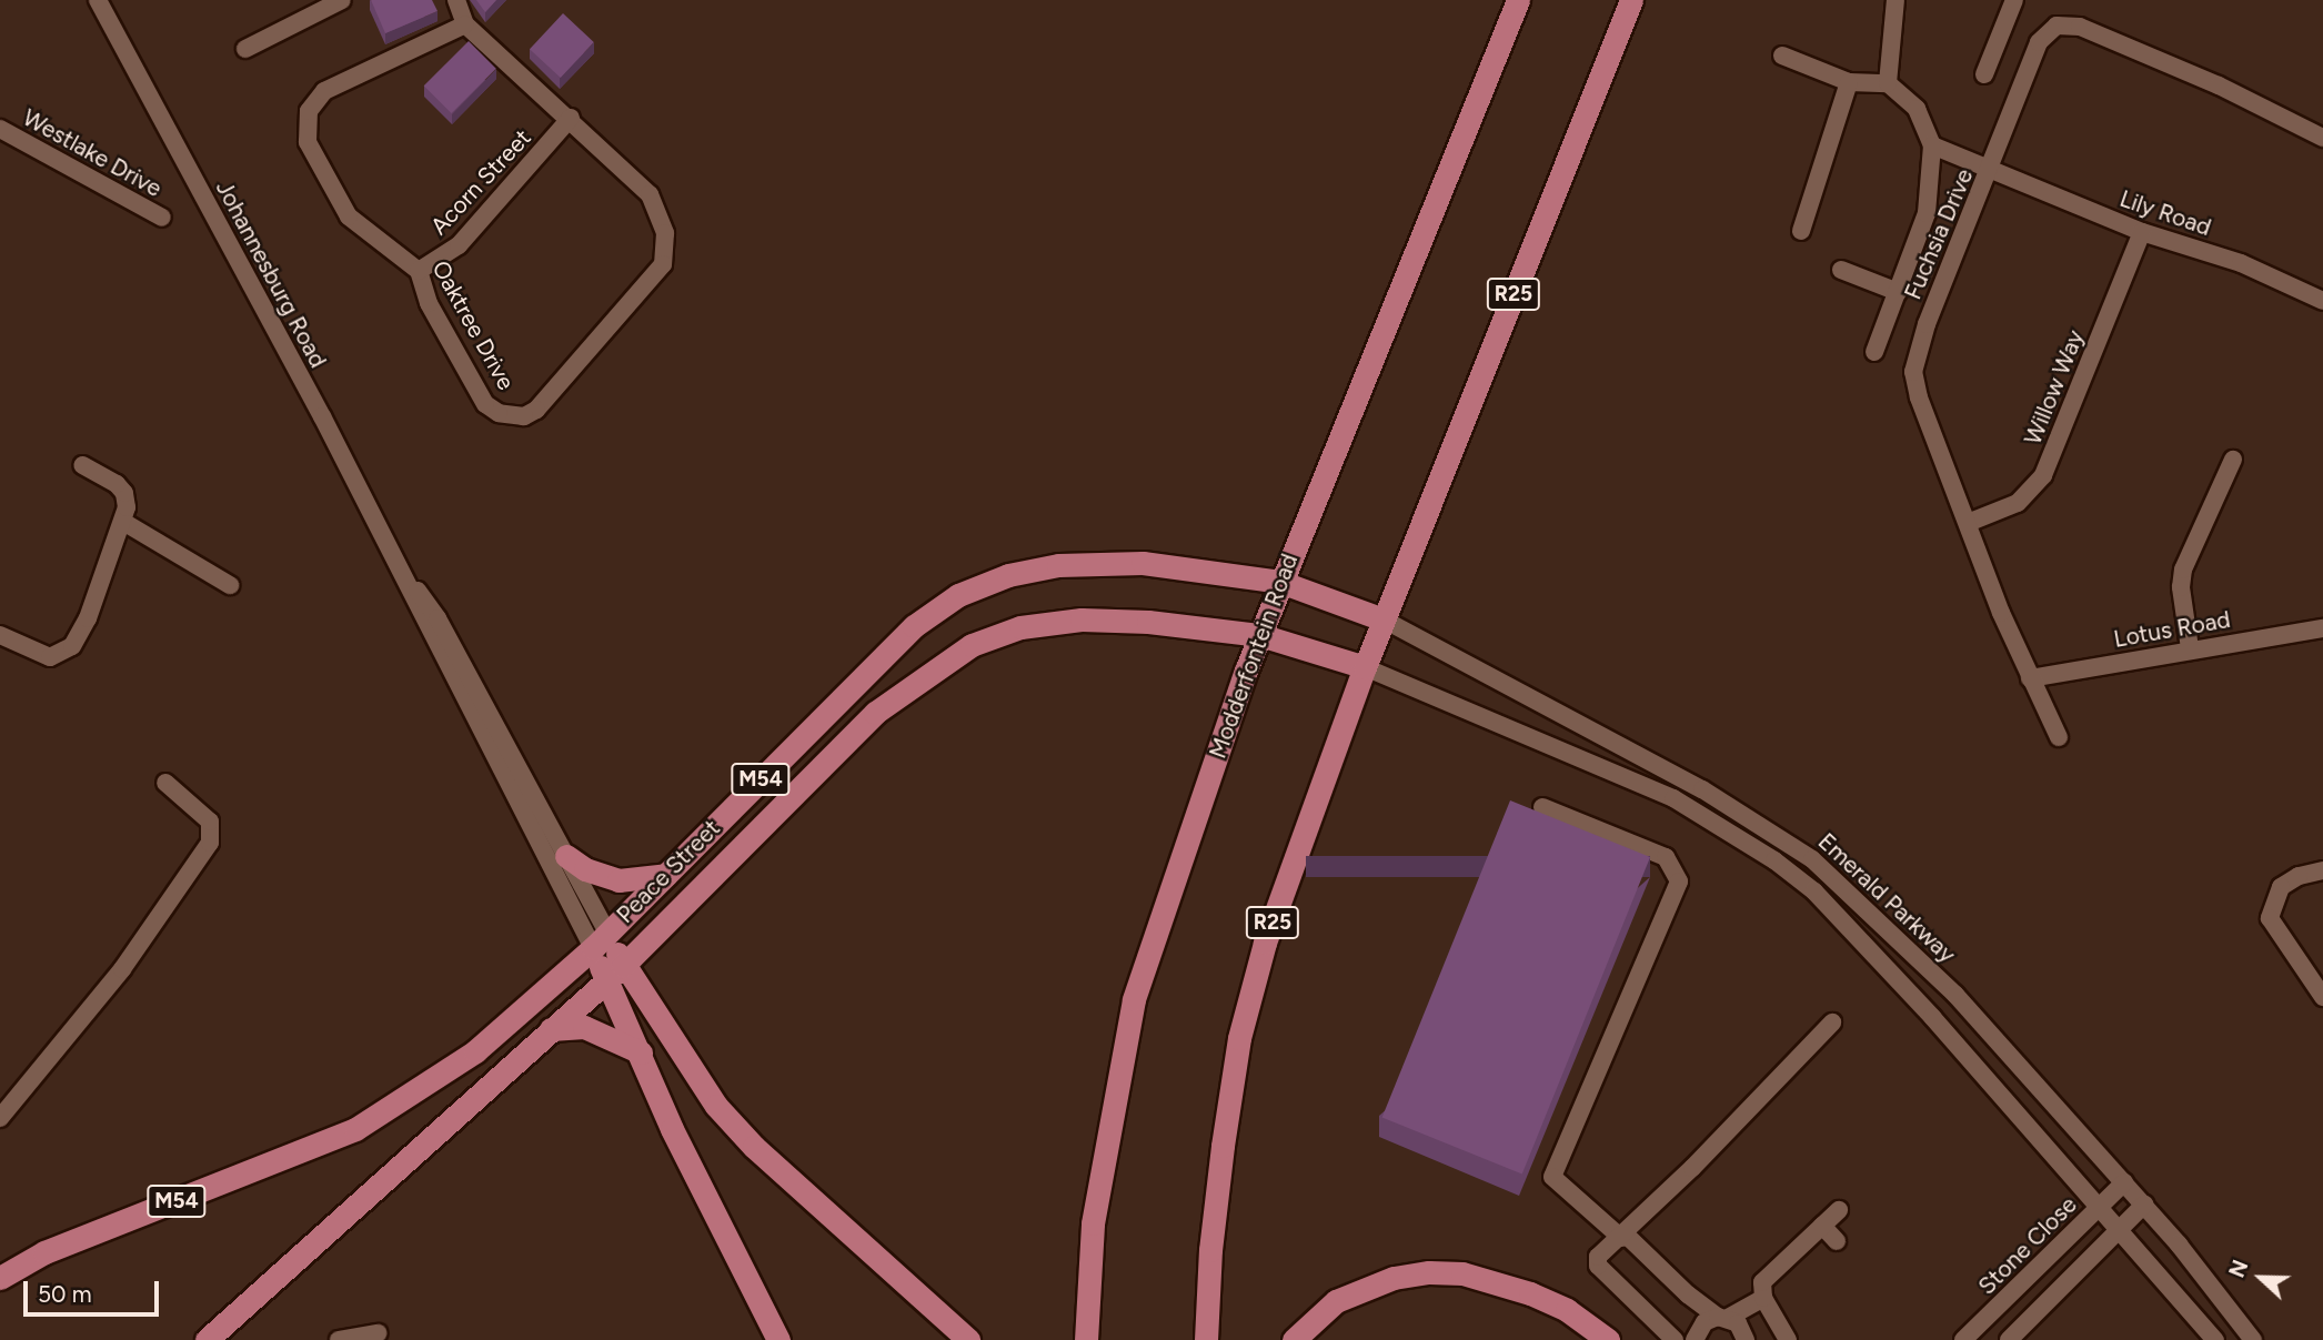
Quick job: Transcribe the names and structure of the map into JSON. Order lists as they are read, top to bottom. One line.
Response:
{"streets":{"main road":["R25","Modderfontein Road","M54","Peace Street"],"street":["Westlake Drive","Acorn Street","Lily Road","Fuchsia Drive","Johannesburg Road","Oaktree Drive","Willow Way","Lotus Road","Emerald Parkway","Stone Close"]},"crossings":[["Acorn Street","Oaktree Drive"],["Lily Road","Fuchsia Drive"],["Lily Road","Willow Way"],["Fuchsia Drive","Willow Way"],["Fuchsia Drive","Lotus Road"],["Johannesburg Road","Peace Street"],["R25","M54"],["R25","Peace Street"],["R25","Emerald Parkway"],["Modderfontein Road","M54"],["Modderfontein Road","Peace Street"],["M54","Peace Street"],["M54","Emerald Parkway"],["Peace Street","Emerald Parkway"],["Emerald Parkway","Stone Close"]],"scale_bar":"50 m","north":"left"}
